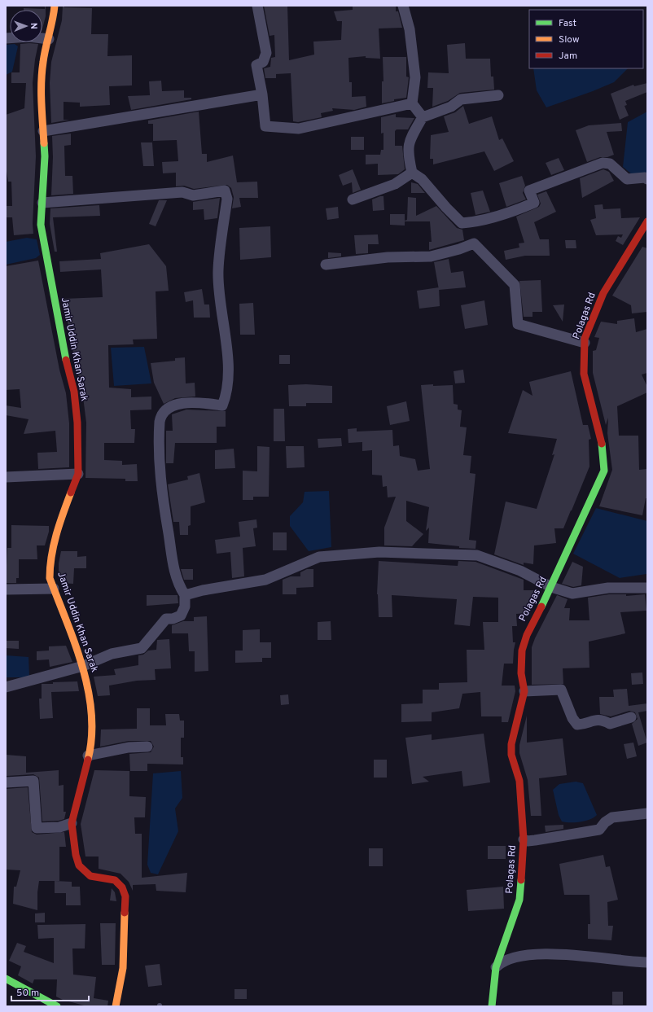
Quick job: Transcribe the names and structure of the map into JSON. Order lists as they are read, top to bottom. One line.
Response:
{"streets":{"street":["Polagas Rd","Jamir Uddin Khan Sarak"]},"legend":["Fast","Slow","Jam"],"scale_bar":"50 m","north":"right"}
